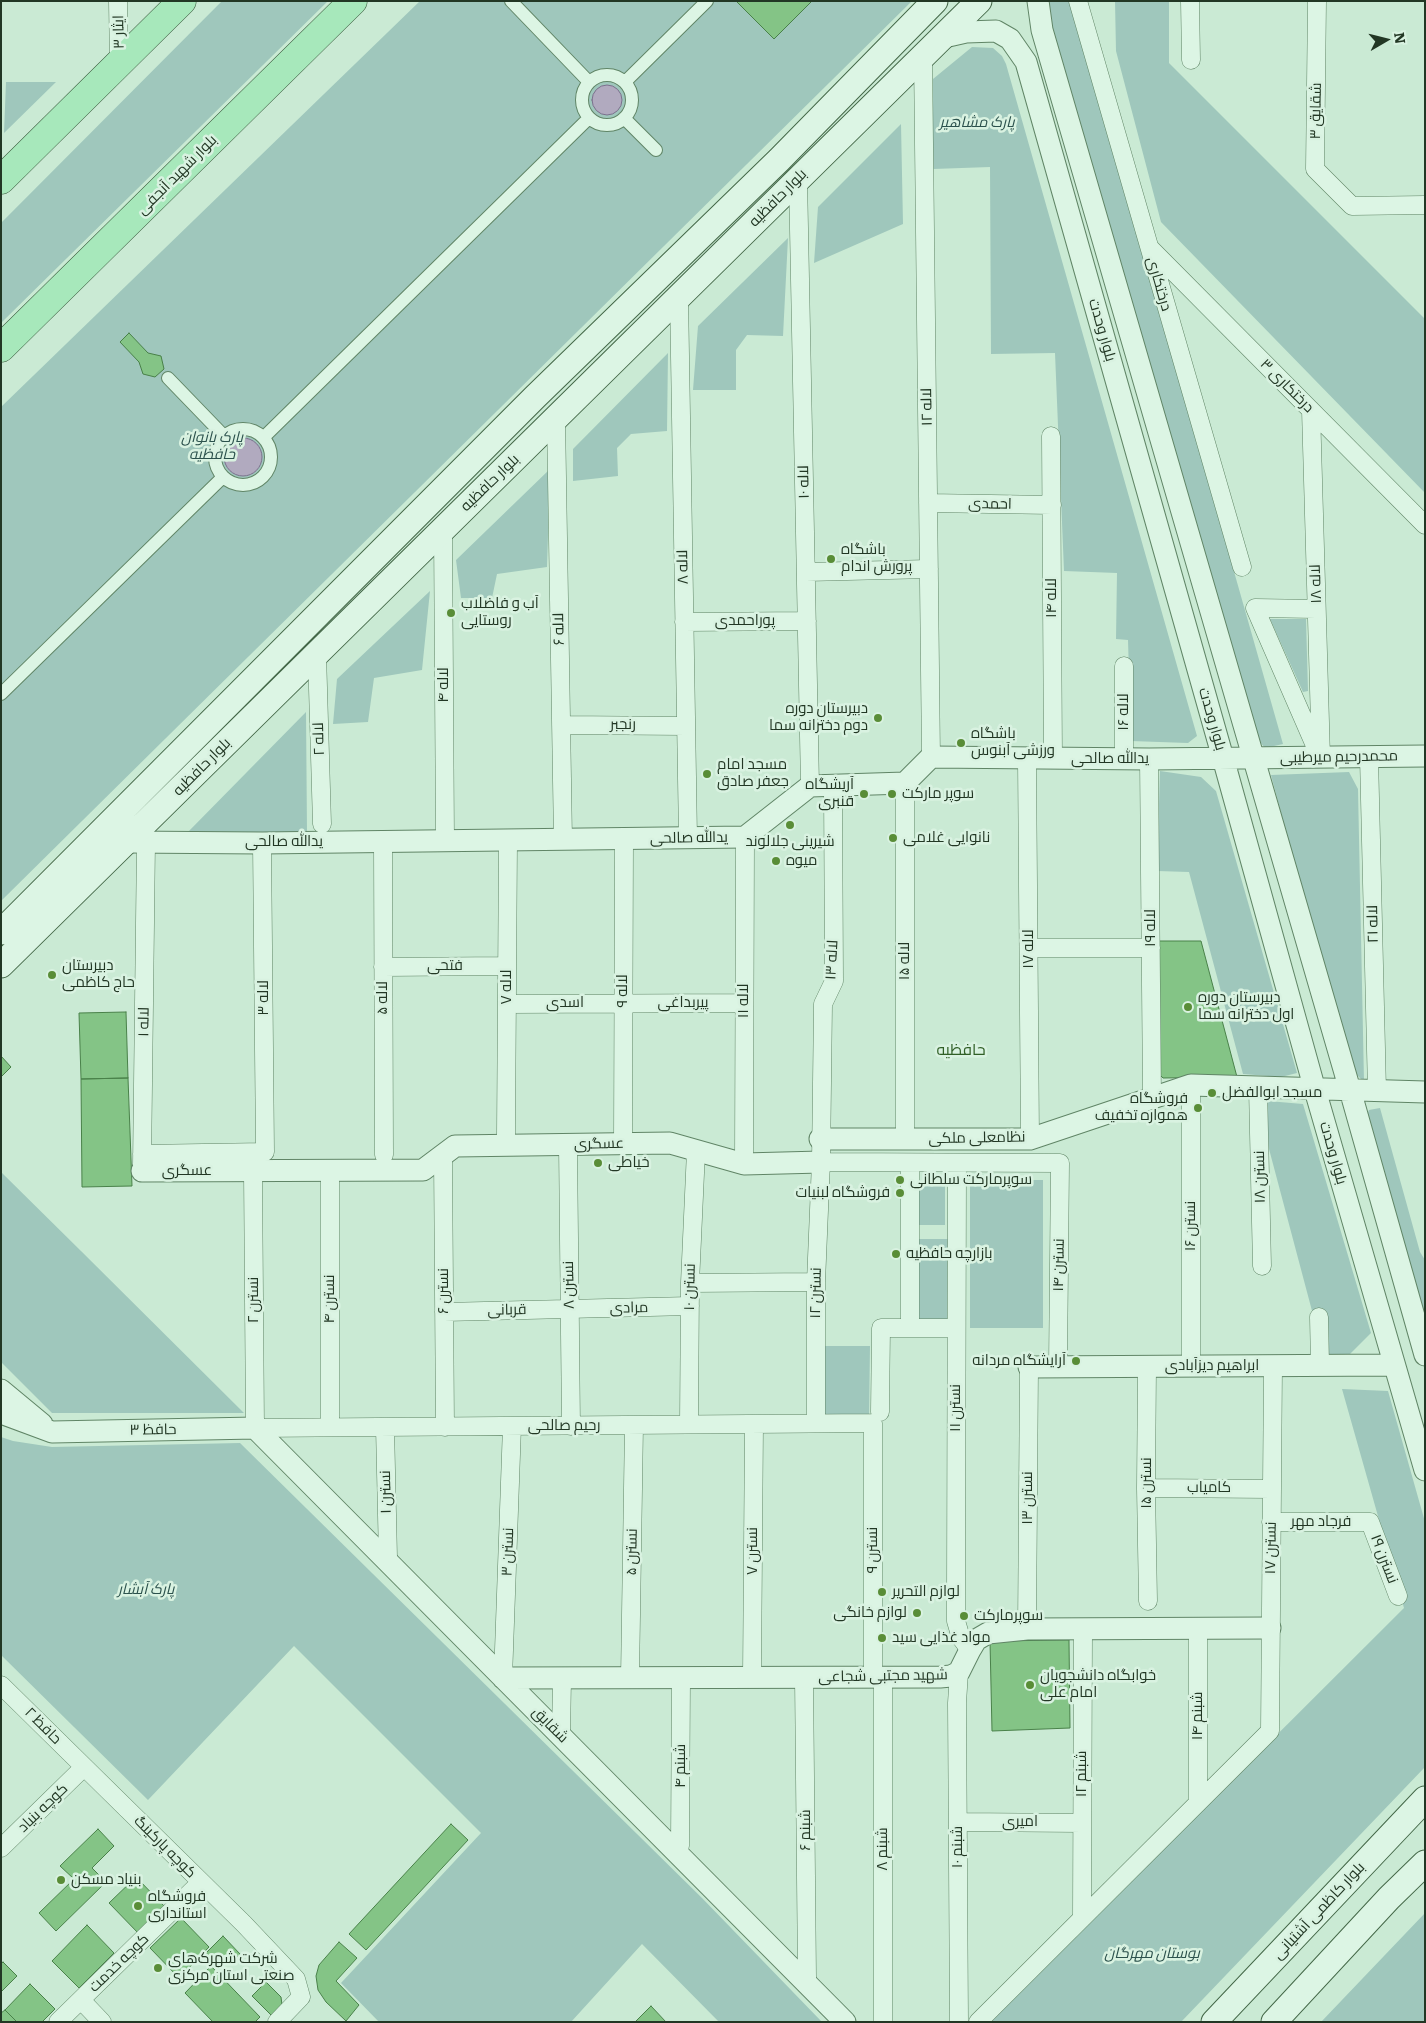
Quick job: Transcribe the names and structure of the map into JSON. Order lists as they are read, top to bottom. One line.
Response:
{"streets":{"main road":["بلوار شهید آنجفی","بلوار حافظیه","بلوار کاظمی آشتیانی"],"street":["ایثار ۳","شقایق ۳","درختکاری","بلوار وحدت","درختکاری ۳","لاله ۱۲","لاله ۱۰","احمدی","لاله ۸","لاله ۱۸","لاله ۱۴","پوراحمدی","لاله ۶","لاله ۴","لاله ۱۶","رنجبر","لاله ۲","محمدرحیم میرطیبی","یدالله صالحی","لاله ۲۱","لاله ۱۹","لاله ۱۷","لاله ۱۳","لاله ۱۵","فتحی","لاله ۷","لاله ۹","لاله ۳","لاله ۵","لاله ۱۱","اسدی","پیربداغی","لاله ۱","نظامعلی ملکی","عسگری","نسترن ۱۸","نسترن ۱۶","نسترن ۱۴","نسترن ۸","نسترن ۱۰","نسترن ۶","نسترن ۱۲","نسترن ۴","نسترن ۲","مرادی","قربانی","ابراهیم دیزآبادی","نسترن ۱۱","رحیم صالحی","حافظ ۳","نسترن ۱۵","کامیاب","نسترن ۱","نسترن ۱۳","فرجاد مهر","نسترن ۱۷","نسترن ۹","نسترن ۷","نسترن ۳","نسترن ۵","نسترن ۱۹","شهید مجتبی شجاعی","شبنم ۱۴","شقایق","حافظ ۲","شبنم ۴","شبنم ۱۲","کوچه بنیاد","امیری","شبنم ۶","کوچه پارکینگ","شبنم ۱۰","شبنم ۸","کوچه خدمت"]},"crossings":[["بلوار حافظیه","بلوار وحدت"],["بلوار حافظیه","لاله ۱۲"],["بلوار حافظیه","لاله ۱۰"],["بلوار حافظیه","لاله ۸"],["بلوار حافظیه","لاله ۶"],["بلوار حافظیه","لاله ۴"],["بلوار حافظیه","لاله ۲"],["بلوار حافظیه","یدالله صالحی"],["بلوار حافظیه","لاله ۱"],["درختکاری","درختکاری ۳"],["بلوار وحدت","محمدرحیم میرطیبی"],["بلوار وحدت","یدالله صالحی"],["بلوار وحدت","نظامعلی ملکی"],["بلوار وحدت","ابراهیم دیزآبادی"],["درختکاری ۳","لاله ۱۸"],["لاله ۱۲","احمدی"],["لاله ۱۲","یدالله صالحی"],["لاله ۱۰","پوراحمدی"],["لاله ۱۰","یدالله صالحی"],["احمدی","لاله ۱۴"],["لاله ۸","پوراحمدی"],["لاله ۸","رنجبر"],["لاله ۸","یدالله صالحی"],["لاله ۱۸","محمدرحیم میرطیبی"],["لاله ۱۴","یدالله صالحی"],["لاله ۶","رنجبر"],["لاله ۶","یدالله صالحی"],["لاله ۴","یدالله صالحی"],["لاله ۱۶","یدالله صالحی"],["محمدرحیم میرطیبی","یدالله صالحی"],["محمدرحیم میرطیبی","لاله ۲۱"],["یدالله صالحی","لاله ۱۹"],["یدالله صالحی","لاله ۱۷"],["یدالله صالحی","لاله ۷"],["یدالله صالحی","لاله ۹"],["یدالله صالحی","لاله ۳"],["یدالله صالحی","لاله ۵"],["یدالله صالحی","لاله ۱۱"],["یدالله صالحی","لاله ۱"],["لاله ۲۱","نظامعلی ملکی"],["لاله ۱۹","نظامعلی ملکی"],["لاله ۱۷","نظامعلی ملکی"],["لاله ۱۳","نظامعلی ملکی"],["لاله ۱۳","عسگری"],["لاله ۱۳","نسترن ۱۲"],["لاله ۱۵","نظامعلی ملکی"],["فتحی","لاله ۷"],["فتحی","لاله ۵"],["لاله ۷","اسدی"],["لاله ۹","اسدی"],["لاله ۹","پیربداغی"],["لاله ۹","عسگری"],["لاله ۳","لاله ۱"],["لاله ۳","عسگری"],["لاله ۱۱","پیربداغی"],["لاله ۱۱","عسگری"],["اسدی","پیربداغی"],["لاله ۱","عسگری"],["نظامعلی ملکی","نسترن ۱۸"],["نظامعلی ملکی","نسترن ۱۶"],["عسگری","نسترن ۱۴"],["عسگری","نسترن ۸"],["عسگری","نسترن ۱۰"],["عسگری","نسترن ۶"],["عسگری","نسترن ۱۲"],["عسگری","نسترن ۴"],["عسگری","نسترن ۲"],["عسگری","نسترن ۱۱"],["نسترن ۱۶","ابراهیم دیزآبادی"],["نسترن ۱۴","ابراهیم دیزآبادی"],["نسترن ۸","مرادی"],["نسترن ۸","قربانی"],["نسترن ۸","رحیم صالحی"],["نسترن ۱۰","مرادی"],["نسترن ۱۰","رحیم صالحی"],["نسترن ۶","قربانی"],["نسترن ۶","رحیم صالحی"],["نسترن ۱۲","رحیم صالحی"],["نسترن ۴","رحیم صالحی"],["نسترن ۲","رحیم صالحی"],["نسترن ۲","حافظ ۳"],["نسترن ۲","شقایق"],["مرادی","قربانی"],["ابراهیم دیزآبادی","نسترن ۱۵"],["ابراهیم دیزآبادی","نسترن ۱۳"],["ابراهیم دیزآبادی","نسترن ۱۷"],["نسترن ۱۱","شهید مجتبی شجاعی"],["رحیم صالحی","حافظ ۳"],["رحیم صالحی","نسترن ۱"],["رحیم صالحی","نسترن ۹"],["رحیم صالحی","نسترن ۷"],["رحیم صالحی","نسترن ۳"],["رحیم صالحی","نسترن ۵"],["رحیم صالحی","شقایق"],["حافظ ۳","شقایق"],["نسترن ۱۵","کامیاب"],["کامیاب","نسترن ۱۷"],["نسترن ۱۳","شهید مجتبی شجاعی"],["فرجاد مهر","نسترن ۱۷"],["فرجاد مهر","نسترن ۱۹"],["نسترن ۱۷","شهید مجتبی شجاعی"],["نسترن ۱۷","شبنم ۱۴"],["نسترن ۹","شهید مجتبی شجاعی"],["نسترن ۹","شبنم ۸"],["نسترن ۷","شهید مجتبی شجاعی"],["نسترن ۳","شهید مجتبی شجاعی"],["نسترن ۳","شقایق"],["نسترن ۵","شهید مجتبی شجاعی"],["شهید مجتبی شجاعی","شبنم ۱۴"],["شهید مجتبی شجاعی","شقایق"],["شهید مجتبی شجاعی","شبنم ۴"],["شهید مجتبی شجاعی","شبنم ۱۲"],["شهید مجتبی شجاعی","شبنم ۶"],["شهید مجتبی شجاعی","شبنم ۱۰"],["شهید مجتبی شجاعی","شبنم ۸"],["شقایق","شبنم ۴"],["شقایق","شبنم ۶"],["حافظ ۲","کوچه بنیاد"],["حافظ ۲","کوچه پارکینگ"],["شبنم ۱۲","امیری"],["کوچه بنیاد","کوچه پارکینگ"],["امیری","شبنم ۱۰"],["کوچه پارکینگ","کوچه خدمت"]],"districts":["حافظیه"],"parks":["پارک مشاهیر","پارک بانوان حافظیه","پارک آبشار","بوستان مهرگان"],"places":["باشگاه پرورش اندام","آب و فاضلاب روستایی","دبیرستان دوره دوم دخترانه سما","باشگاه ورزشی آبنوس","مسجد امام جعفر صادق","آریشگاه قنبری","سوپر مارکت","شیرینی جلالوند","نانوایی غلامی","میوه","دبیرستان حاج کاظمی","دبیرستان دوره اول دخترانه سما","مسجد ابوالفضل","فروشگاه همواره تخفیف","خیاطی","سوپرمارکت سلطانی","فروشگاه لبنیات","بازارچه حافظیه","آرایشگاه مردانه","لوازم التحریر","لوازم خانگی","سوپرمارکت","مواد غذایی سید","خوابگاه دانشجویان امام علی","بنیاد مسکن","فروشگاه استانداری","شرکت شهرک‌های صنعتی استان مرکزی"],"north":"right"}
